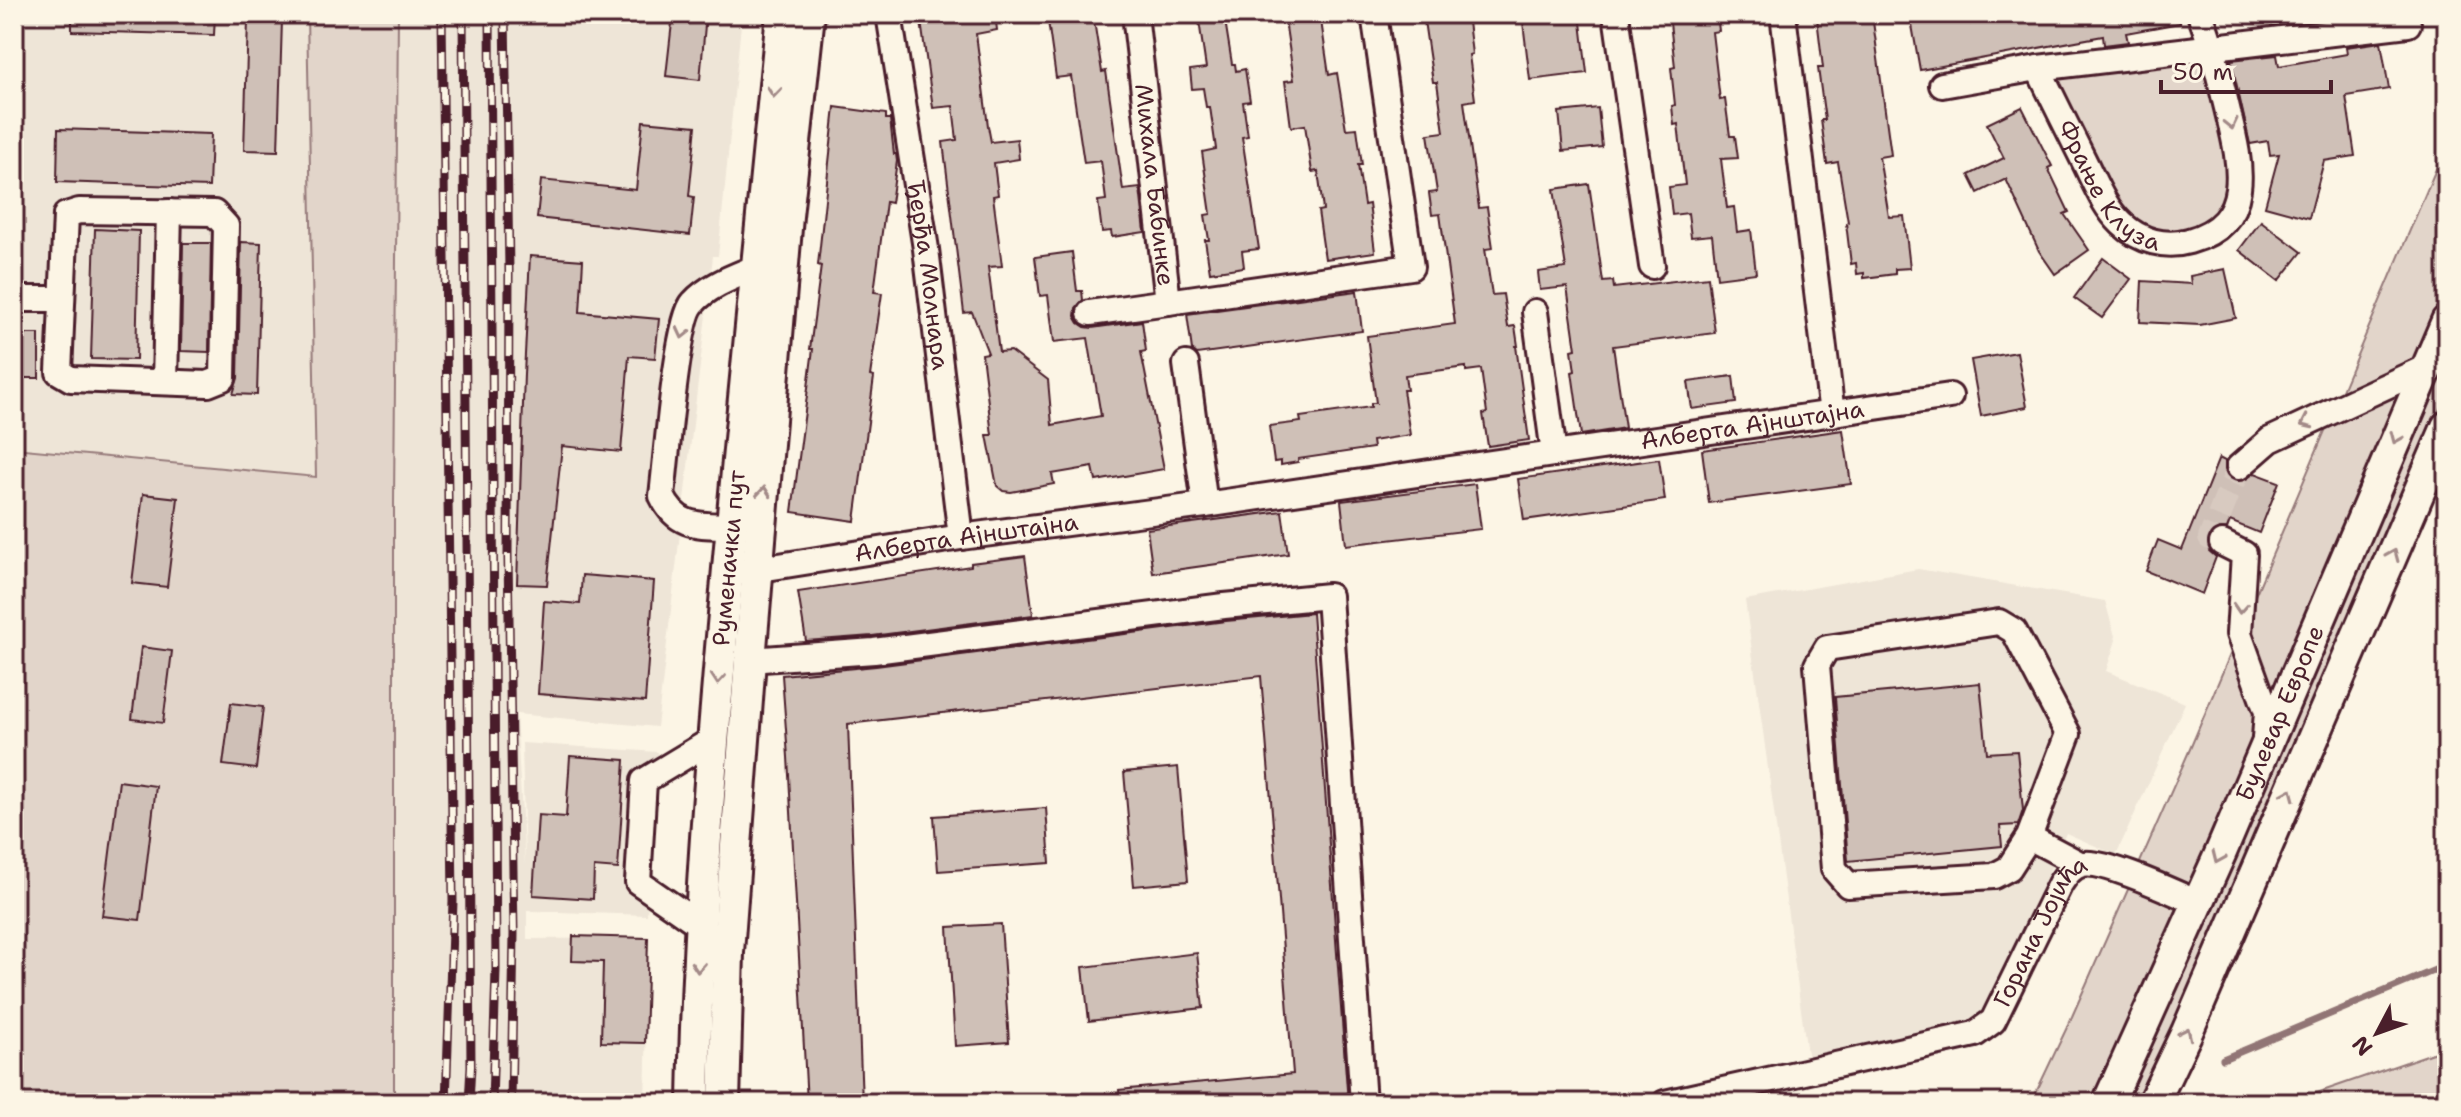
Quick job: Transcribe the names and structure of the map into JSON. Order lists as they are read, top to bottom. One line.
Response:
{"streets":{"main road":["Руменачки пут","Булевар Европе"],"street":["Фрање Клуза","Михала Бабинке","Ђерђа Молнара","Алберта Ајнштајна","Горана Јојића"]},"crossings":[["Ђерђа Молнара","Алберта Ајнштајна"],["Алберта Ајнштајна","Руменачки пут"],["Булевар Европе","Горана Јојића"]],"scale_bar":"50 m","north":"bottom left"}
